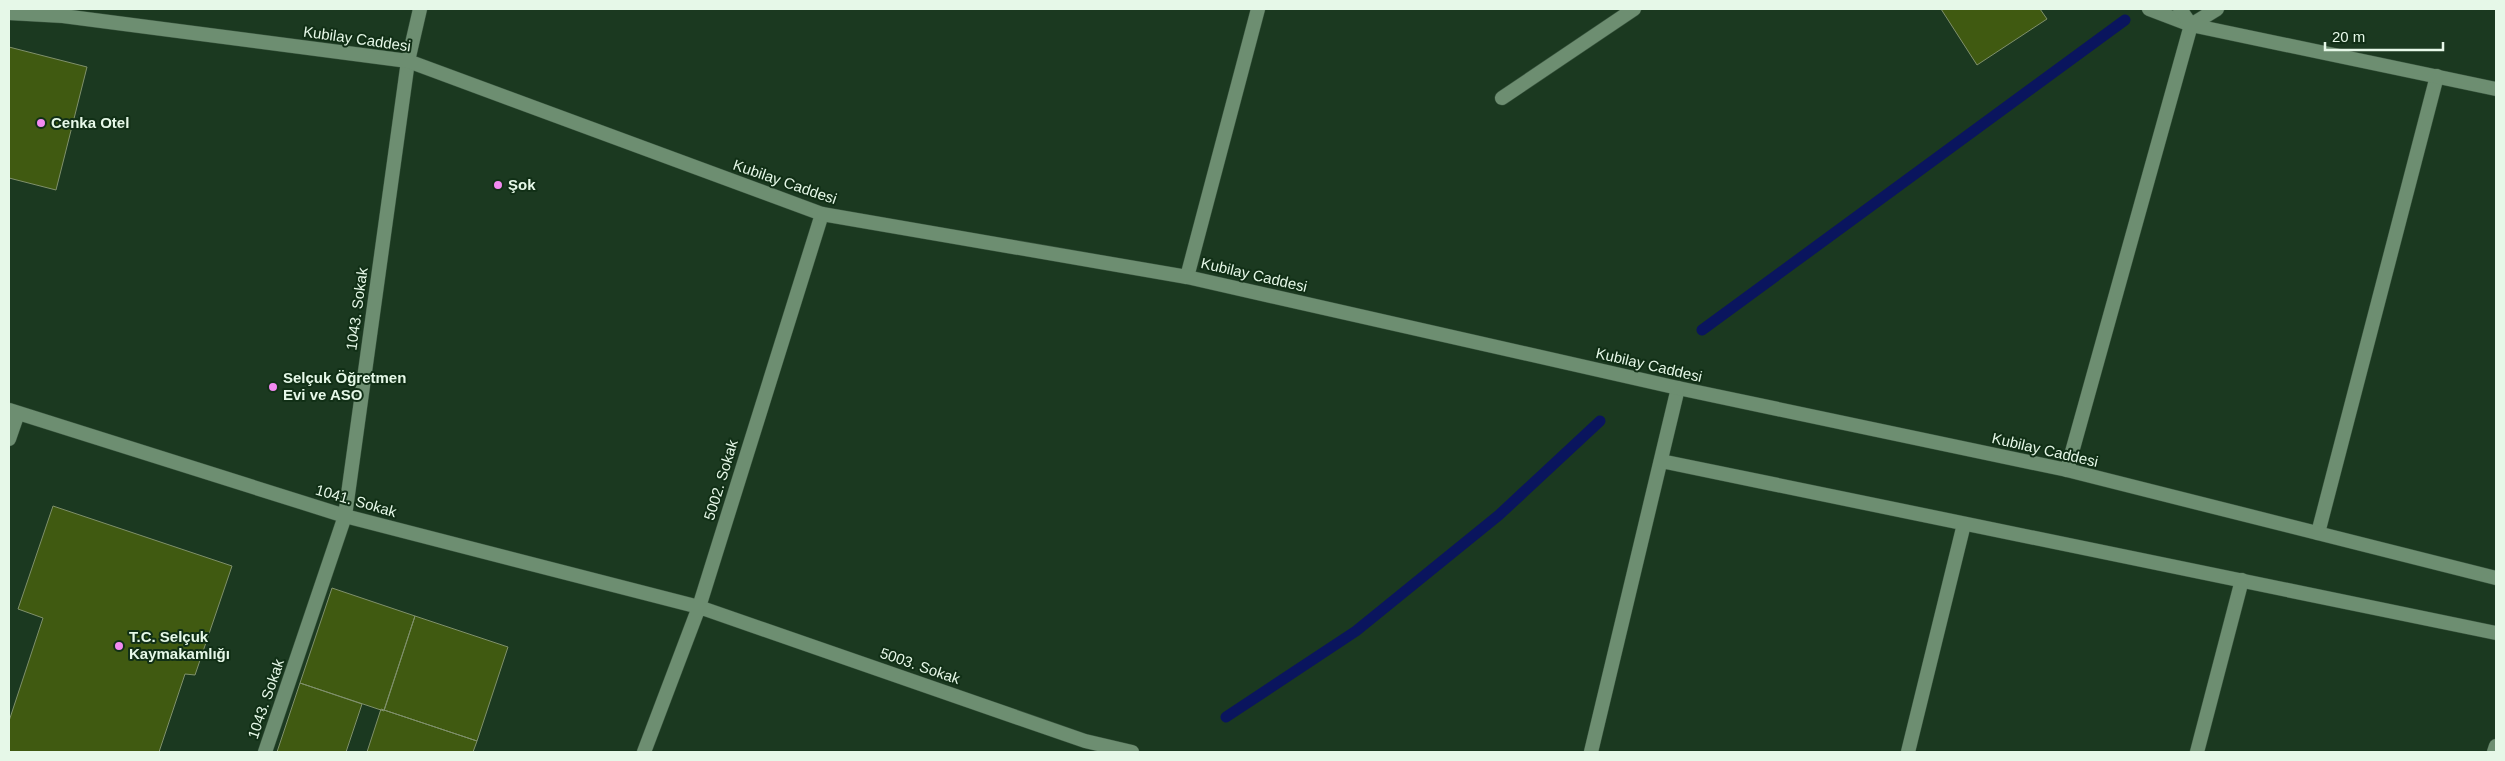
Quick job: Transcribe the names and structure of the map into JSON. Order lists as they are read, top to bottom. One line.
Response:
{"streets":{"street":["Kubilay Caddesi","1043. Sokak","5002. Sokak","1041. Sokak","5003. Sokak"]},"crossings":[["Kubilay Caddesi","1043. Sokak"],["Kubilay Caddesi","5002. Sokak"],["1043. Sokak","1041. Sokak"],["5002. Sokak","1041. Sokak"],["5002. Sokak","5003. Sokak"],["1041. Sokak","5003. Sokak"]],"places":["Cenka Otel","Şok","Selçuk Öğretmen Evi ve ASO","T.C. Selçuk Kaymakamlığı"],"scale_bar":"20 m"}
